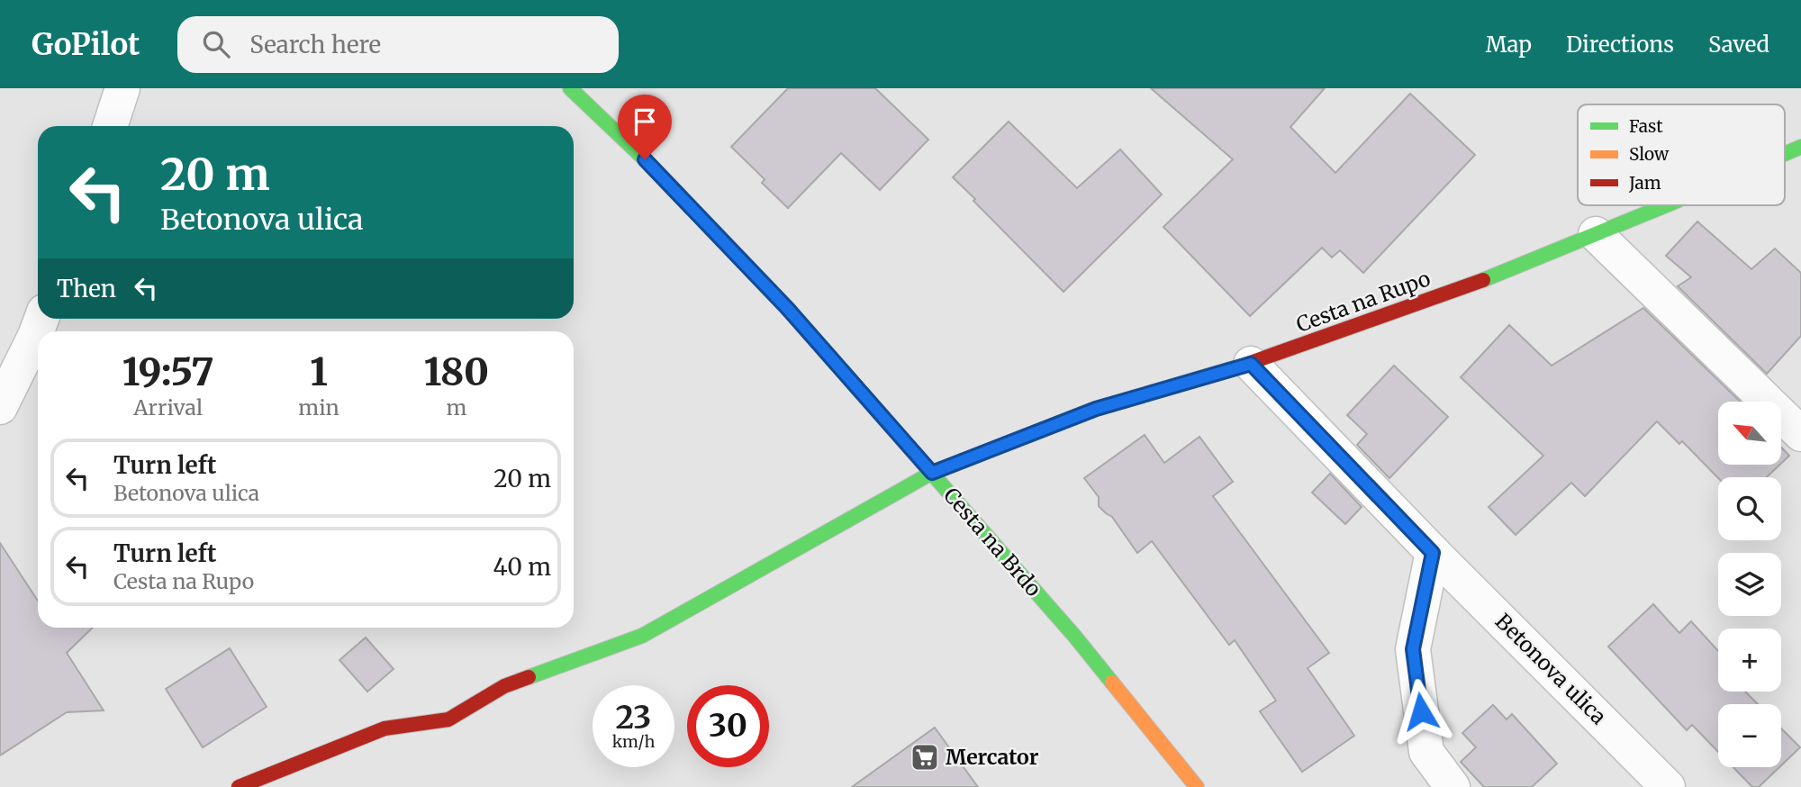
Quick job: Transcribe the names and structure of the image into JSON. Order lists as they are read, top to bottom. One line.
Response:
{"streets":{"street":["Cesta na Rupo","Cesta na Brdo","Betonova ulica"]},"crossings":[["Cesta na Rupo","Cesta na Brdo"],["Cesta na Rupo","Betonova ulica"]],"places":{"supermarket":["Mercator"]},"legend":["Fast","Slow","Jam"],"north":"top left","page":{"header":"GoPilot","search":"Search here","nav":["Map","Directions","Saved"],"turn":["20 m","Betonova ulica"],"then":"Then","eta":["19:57","Arrival","1","min","180","m"],"map_buttons":["+","−"],"list":[{"name":"Turn left","note":"Betonova ulica","value":"20 m"},{"name":"Turn left","note":"Cesta na Rupo","value":"40 m"}],"speed":"23 km/h","limit":"30"}}
